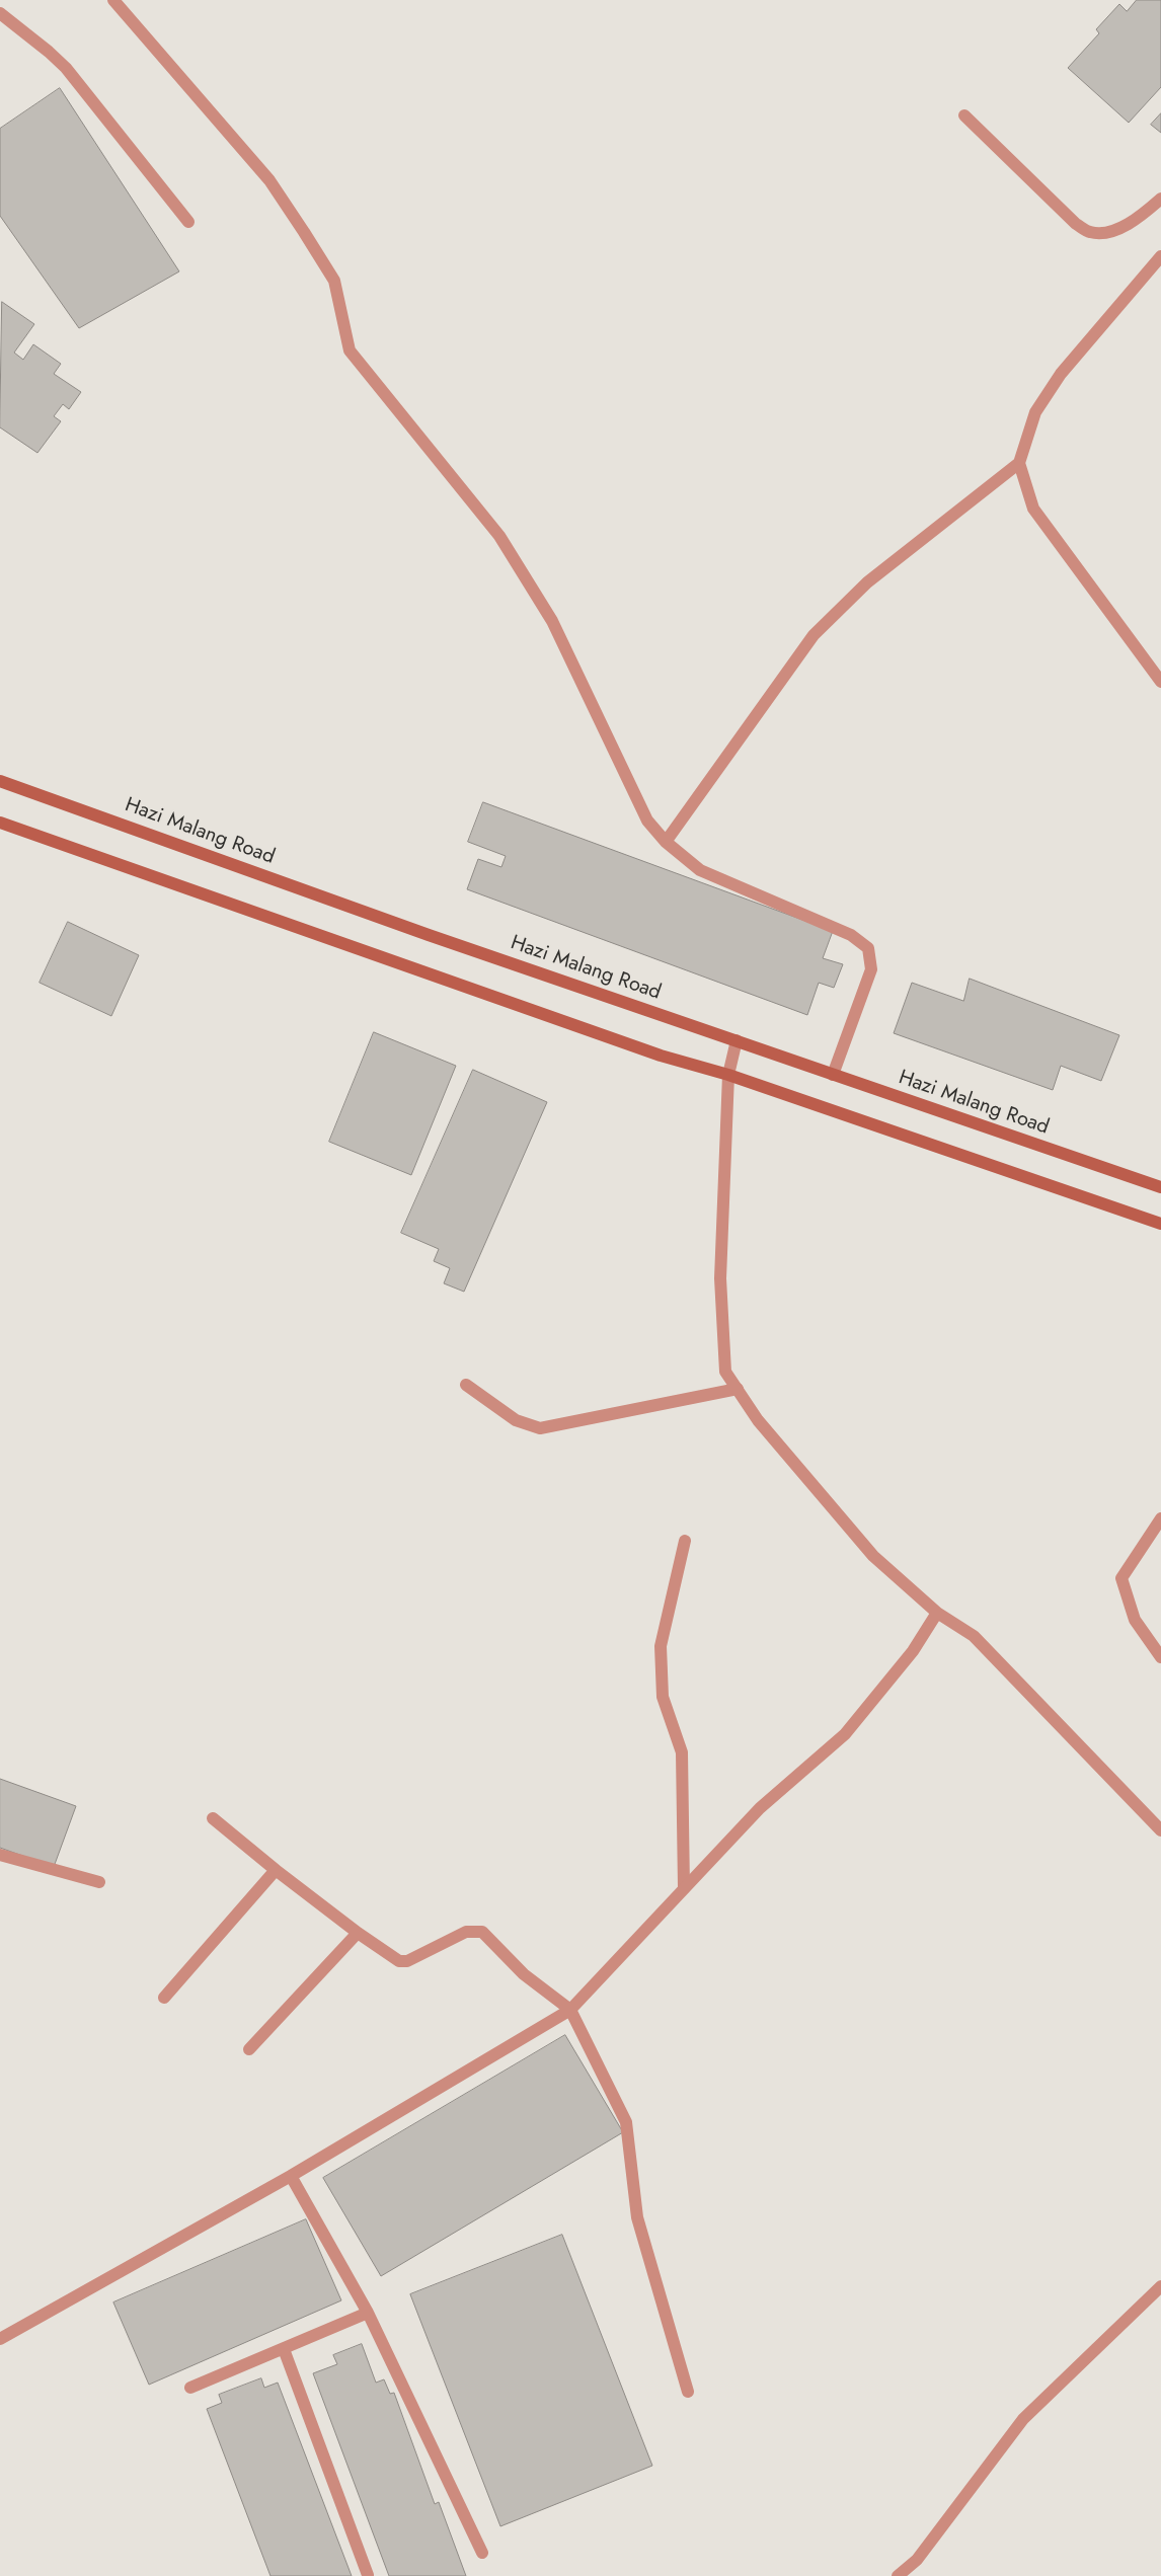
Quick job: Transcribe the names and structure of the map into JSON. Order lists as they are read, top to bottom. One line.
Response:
{"streets":{"main road":["Hazi Malang Road"]}}
